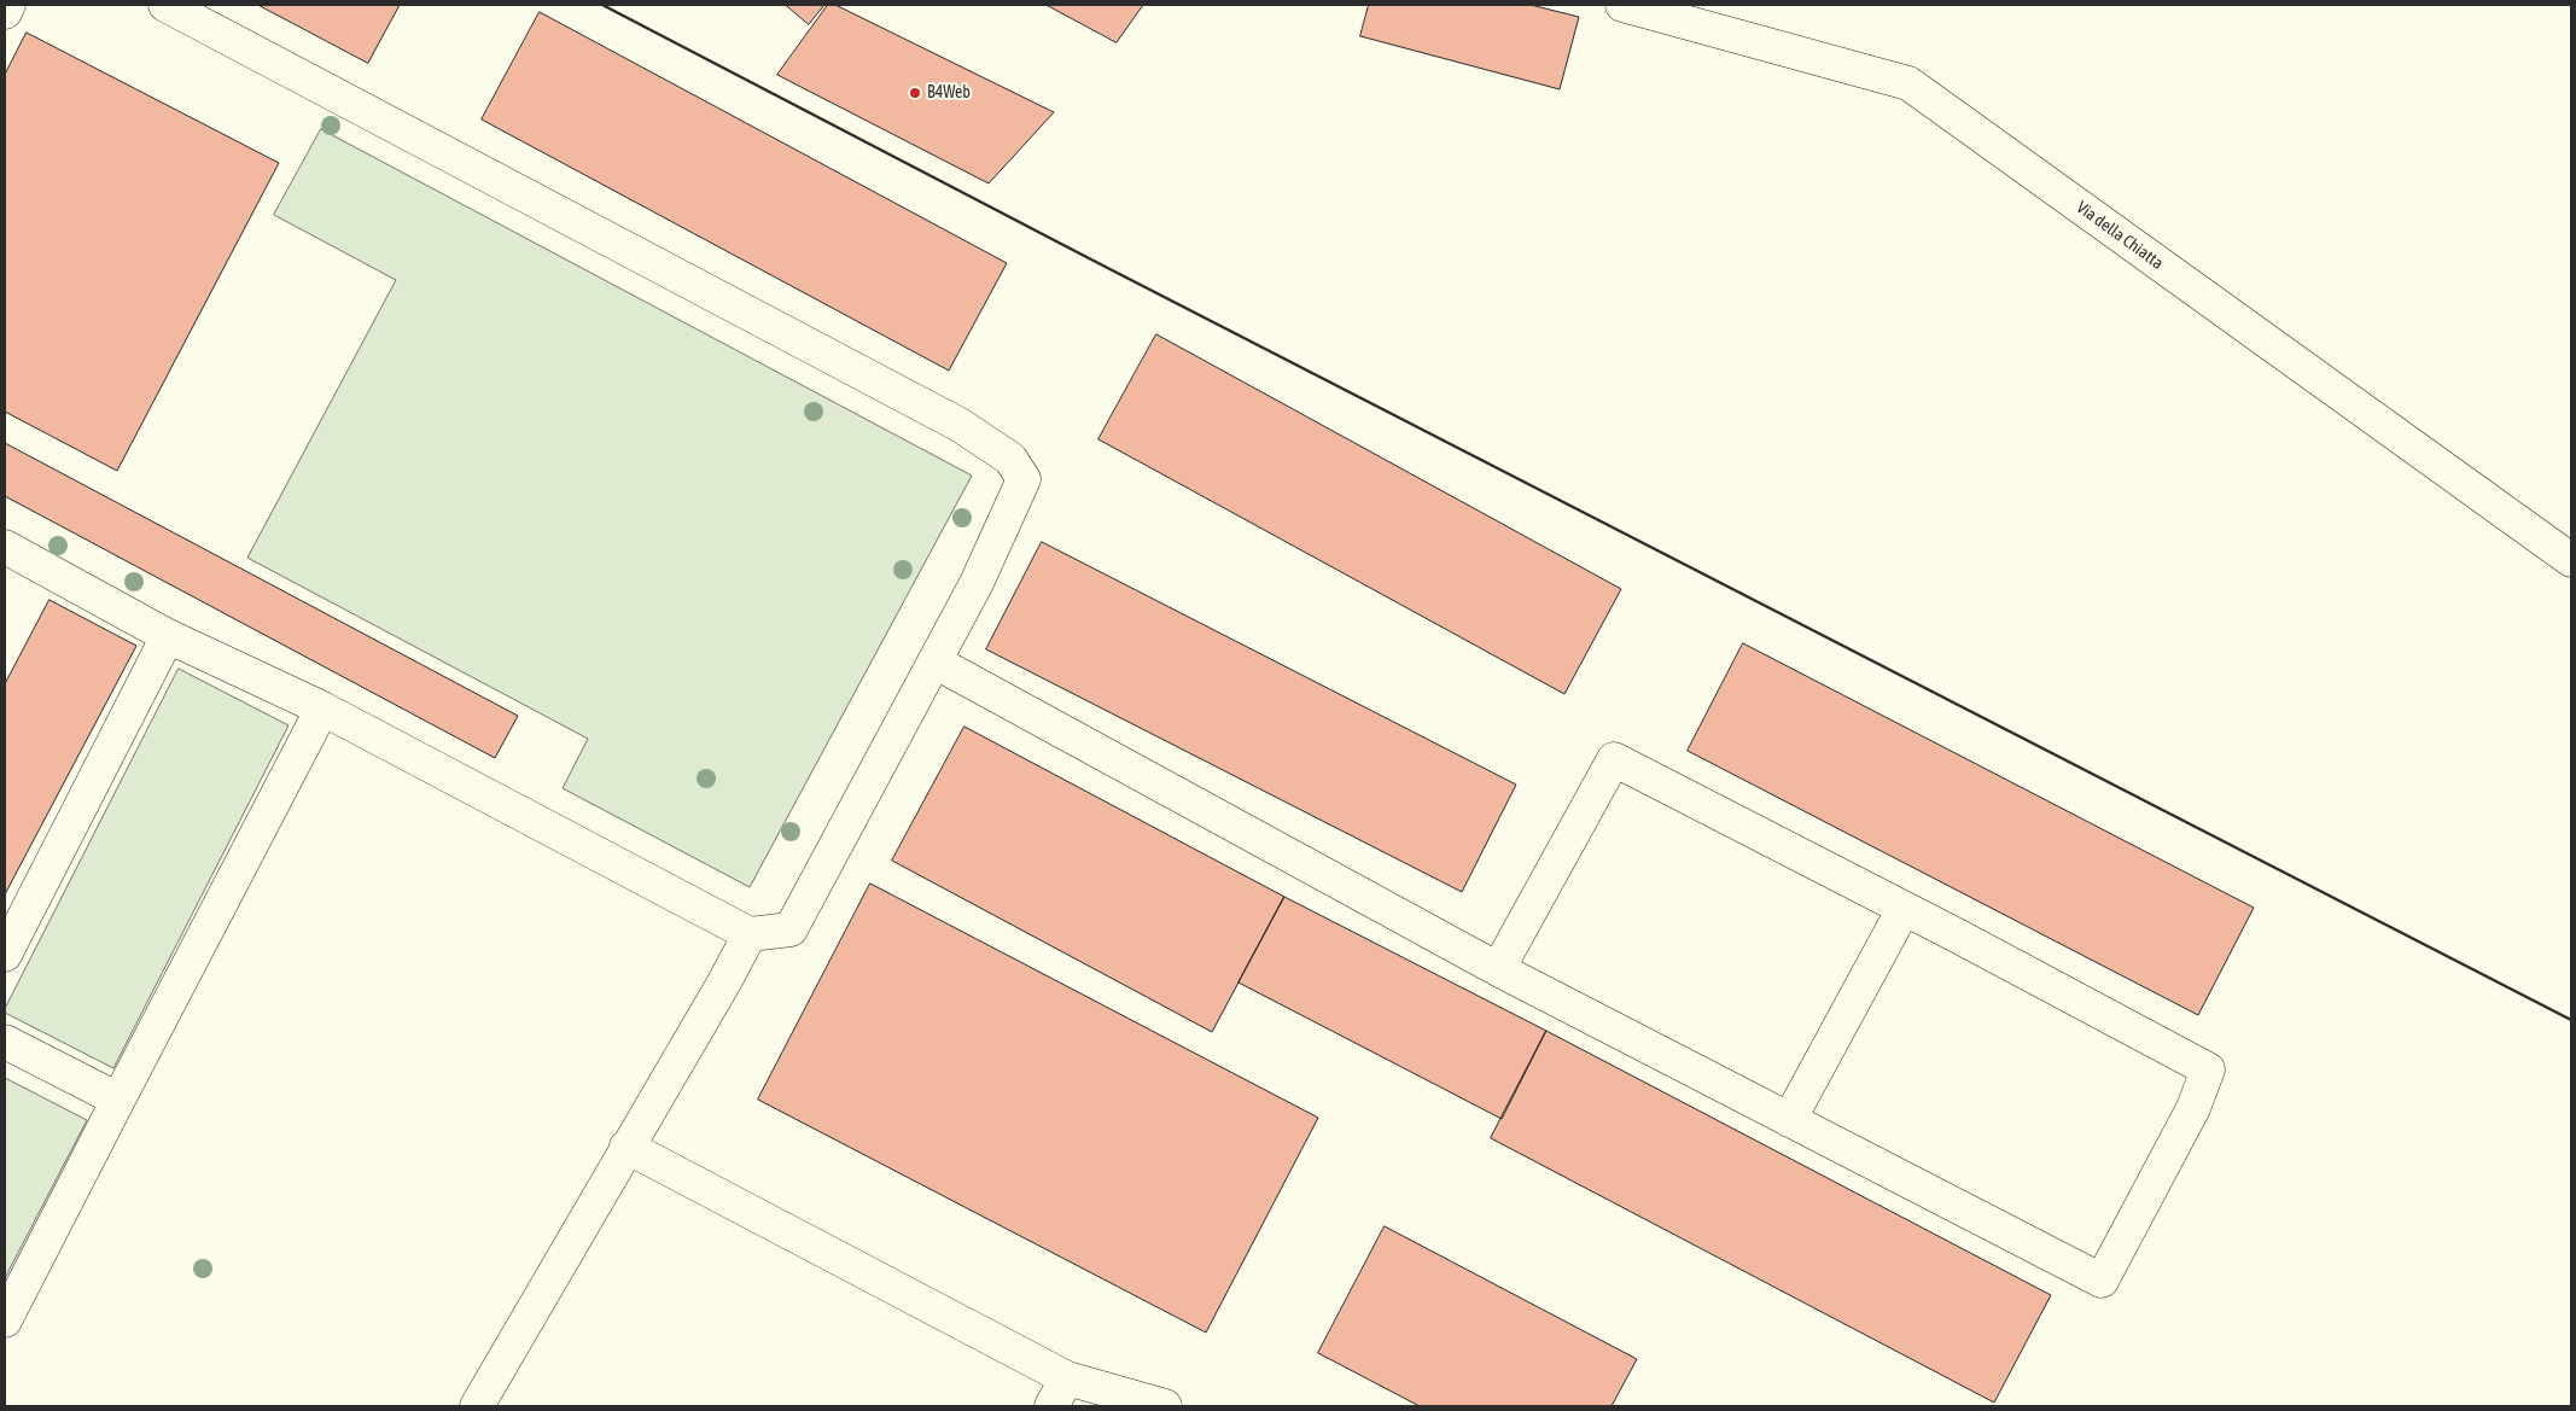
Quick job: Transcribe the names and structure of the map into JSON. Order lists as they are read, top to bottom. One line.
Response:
{"streets":{"street":["Via della Chiatta"]},"places":["B4Web"]}
